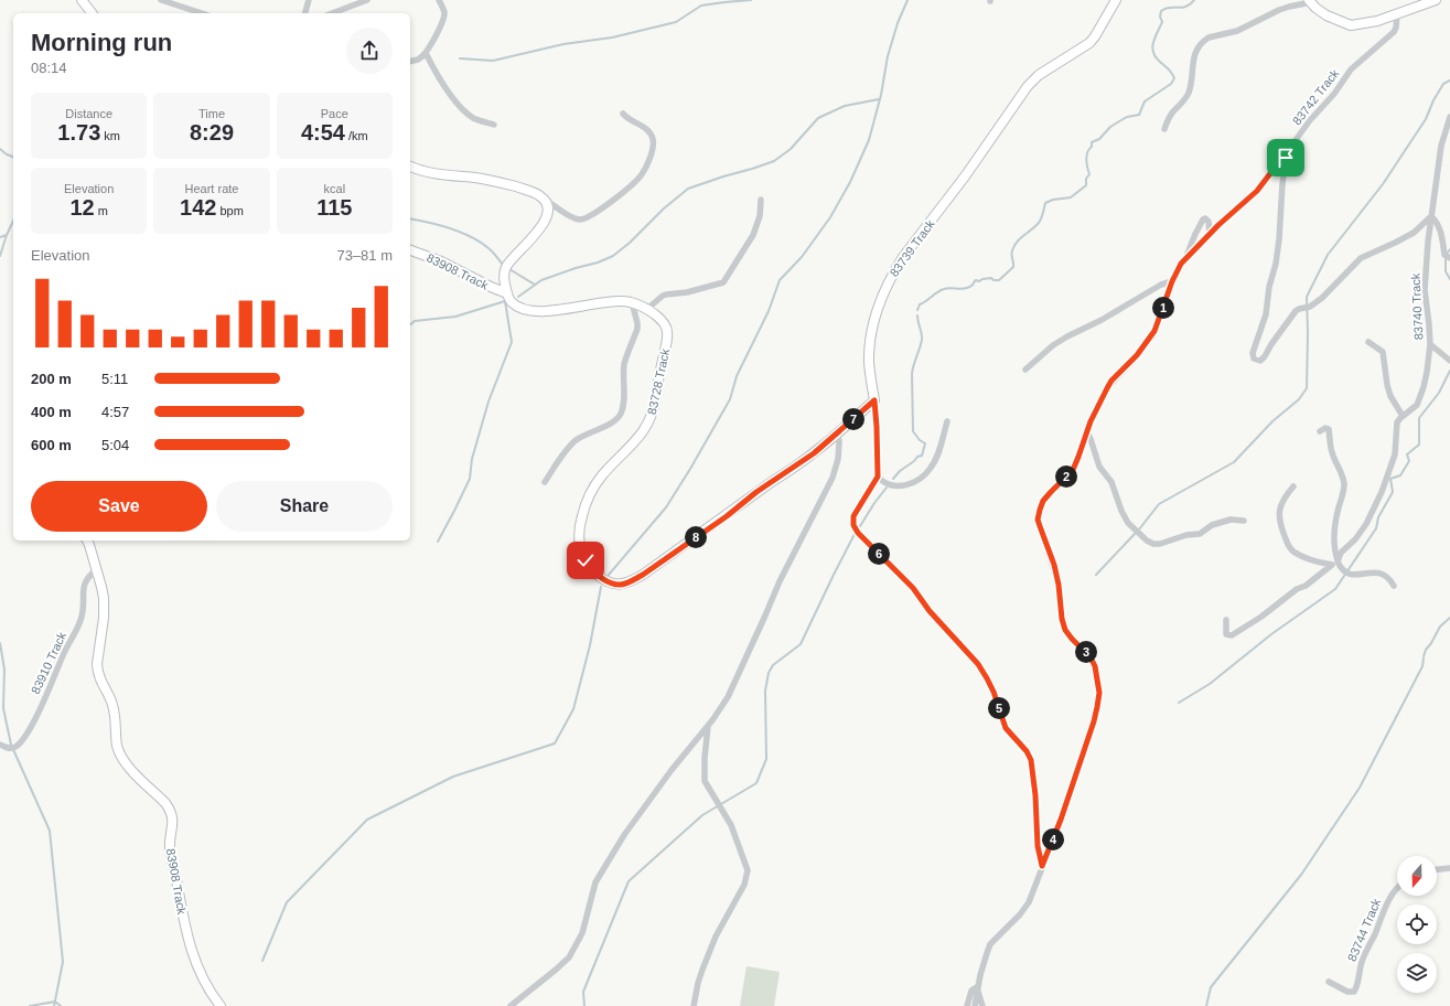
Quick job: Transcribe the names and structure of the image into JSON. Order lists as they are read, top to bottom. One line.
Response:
{"streets":{"street":["83742 Track","83739 Track","83908 Track","83740 Track","83728 Track","83910 Track","83744 Track"]},"crossings":[["83739 Track","83728 Track"],["83908 Track","83728 Track"],["83908 Track","83910 Track"]],"north":"bottom","page":{"heading":["Morning run","08:14"],"stats":[["Distance","1.73 km"],["Time","8:29"],["Pace","4:54 /km"],["Elevation","12 m"],["Heart rate","142 bpm"],["kcal","115"]],"chart":["Elevation","73–81 m"],"pins":["1","7","2","8","6","3","5","4"],"list":[{"name":"200 m","note":"5:11"},{"name":"400 m","note":"4:57"},{"name":"600 m","note":"5:04"}],"buttons":["Save","Share"]}}
